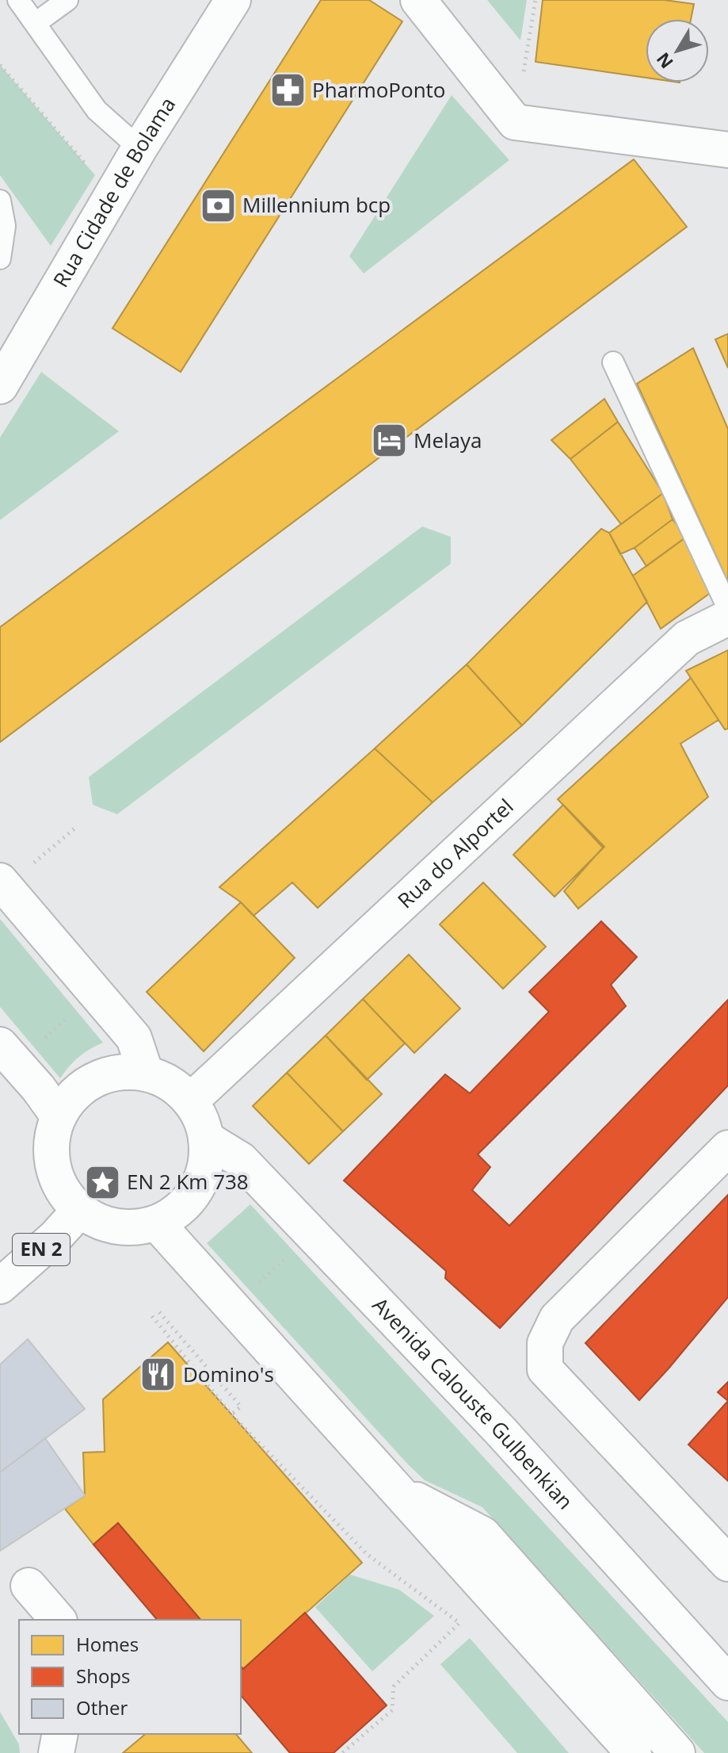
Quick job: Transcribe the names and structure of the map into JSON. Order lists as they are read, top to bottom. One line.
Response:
{"streets":{"main road":["Rua Cidade de Bolama","Rua do Alportel","EN 2","Avenida Calouste Gulbenkian"]},"crossings":[["Rua do Alportel","EN 2"],["Rua do Alportel","Avenida Calouste Gulbenkian"],["EN 2","Avenida Calouste Gulbenkian"]],"places":{"pharmacy":["PharmoPonto"],"bank":["Millennium bcp"],"hotel":["Melaya"],"place":["EN 2 Km 738"],"restaurant":["Domino's"]},"legend":["Homes","Shops","Other"],"north":"bottom left"}
